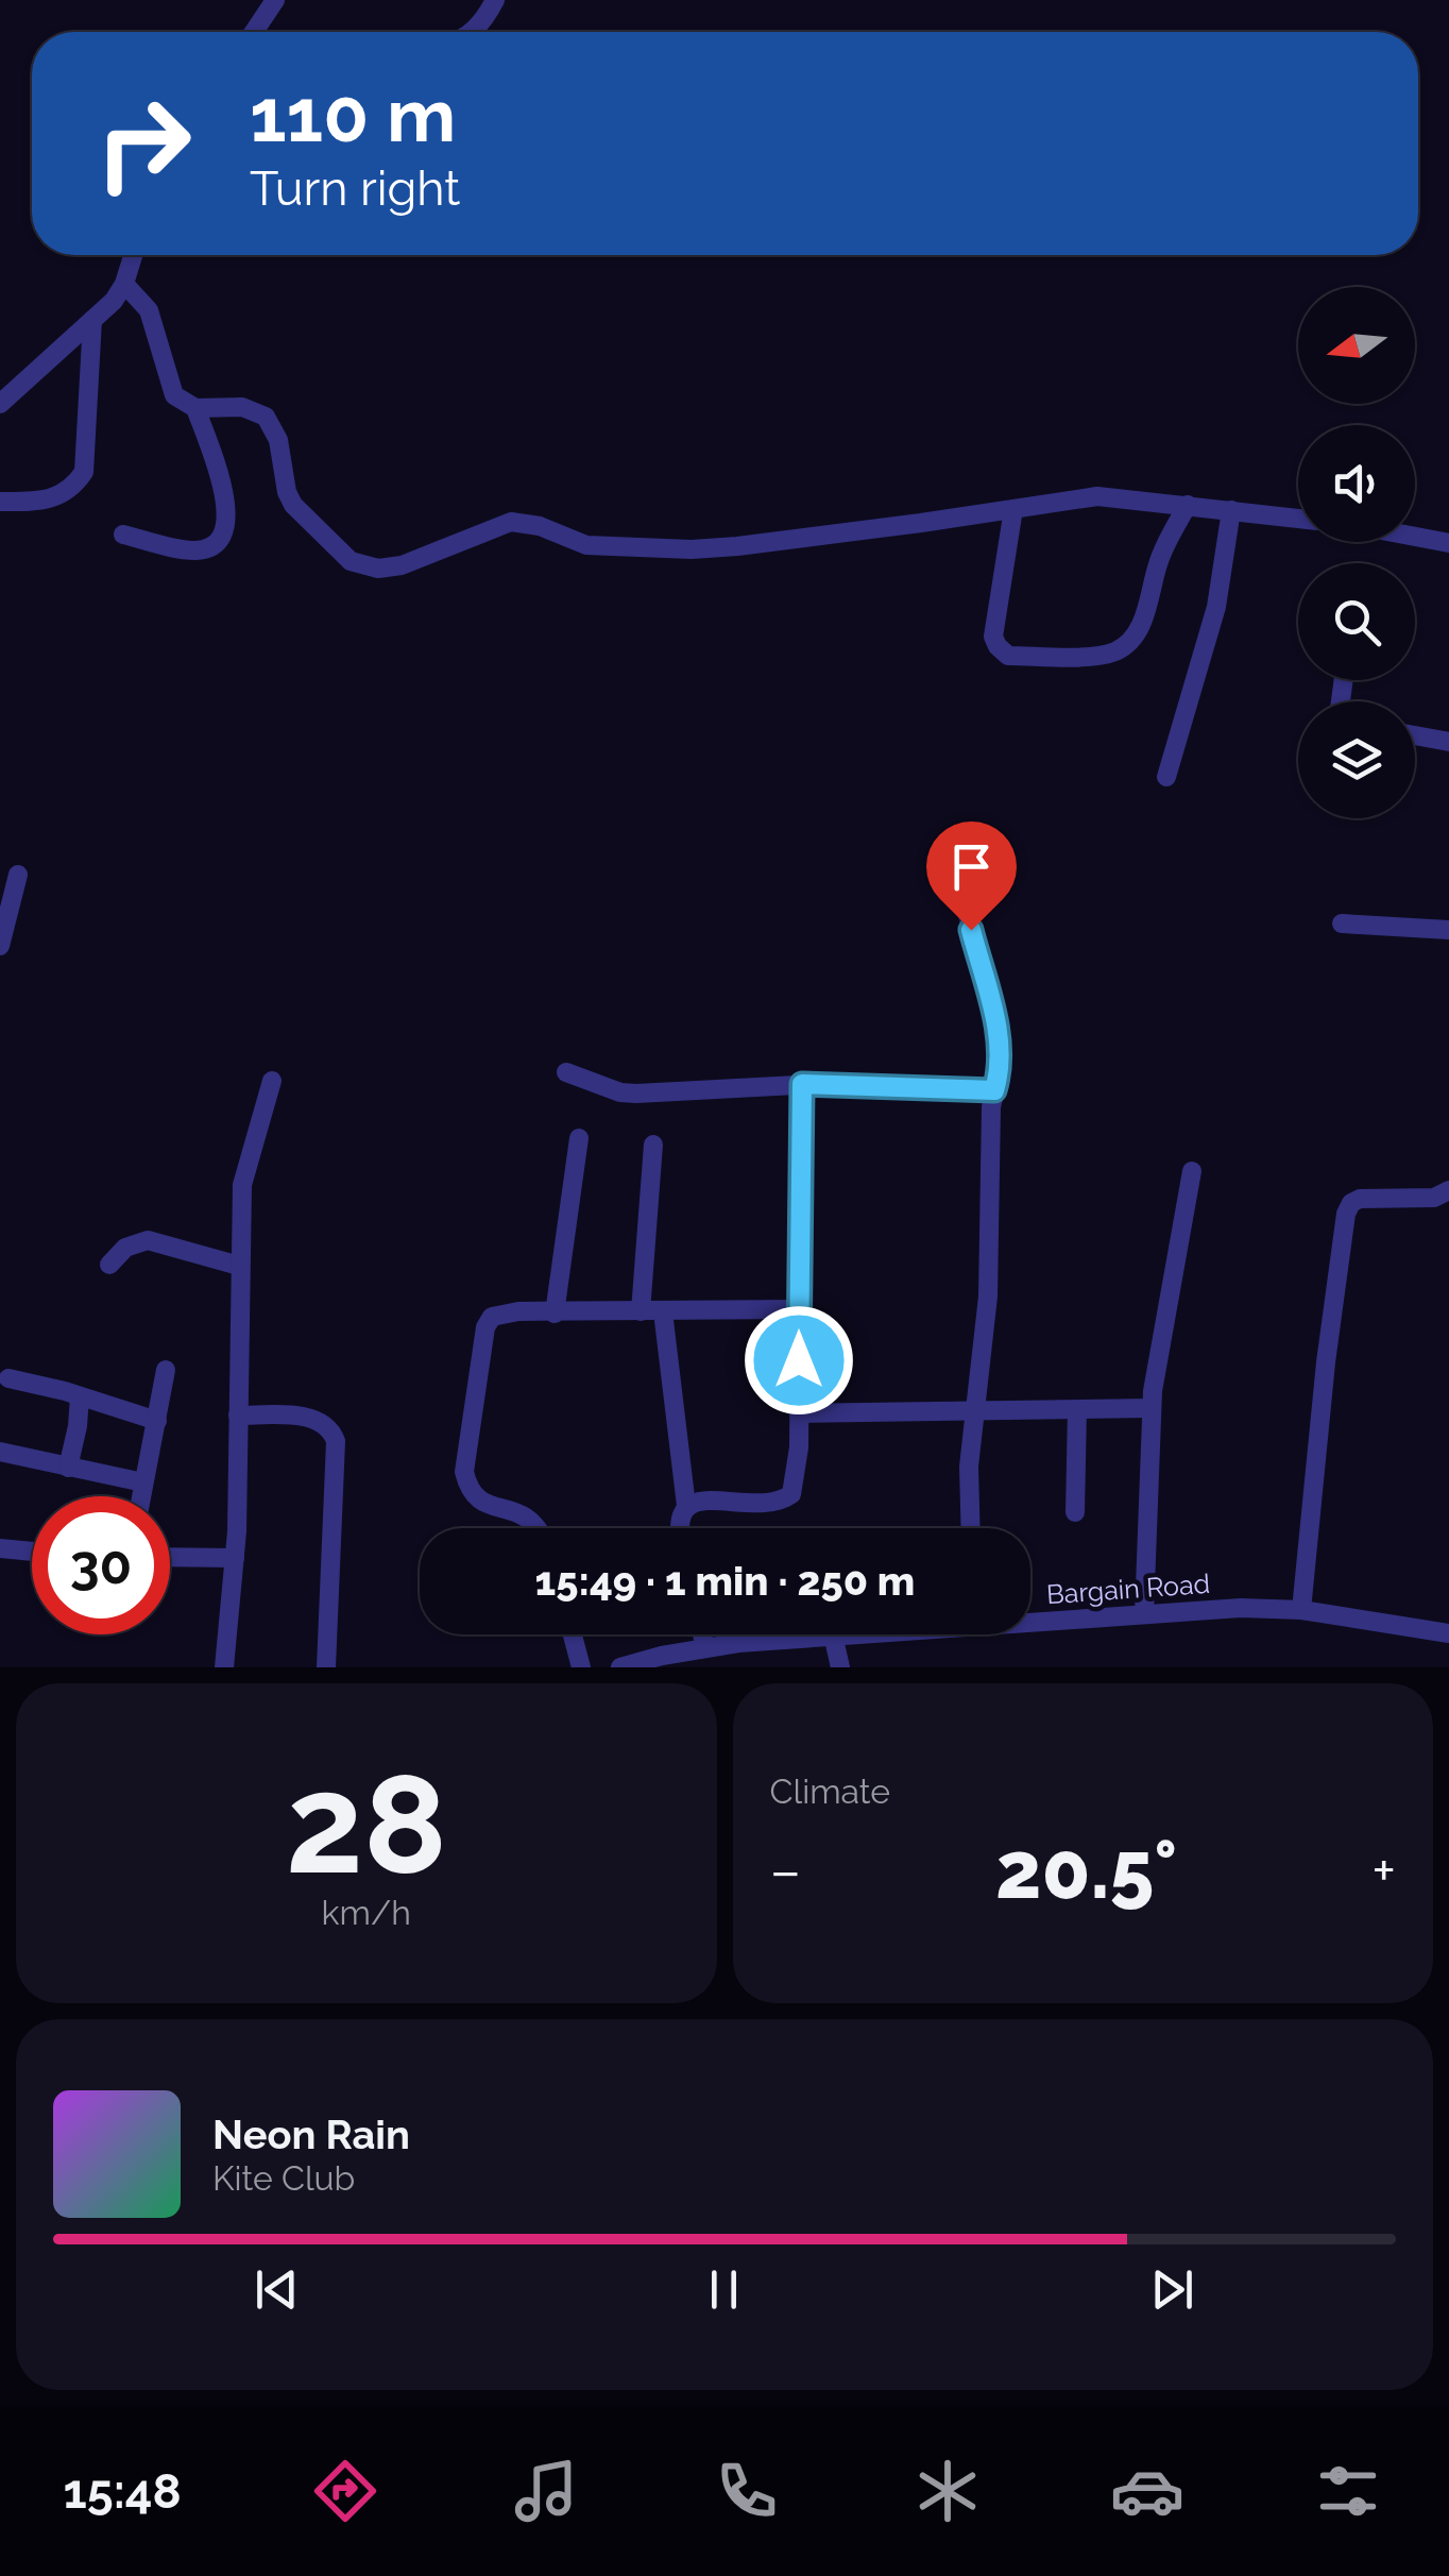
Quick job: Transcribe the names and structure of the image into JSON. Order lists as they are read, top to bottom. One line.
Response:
{"streets":{"street":["Bargain Road"]},"north":"left","page":{"turn":["110 m","Turn right"],"limit":"30","trip":"15:49 · 1 min · 250 m","tile":[["28","km/h"],"Climate"],"heat":["−","20.5°","+"],"song":["Neon Rain","Kite Club"],"tabs":"15:48"}}
